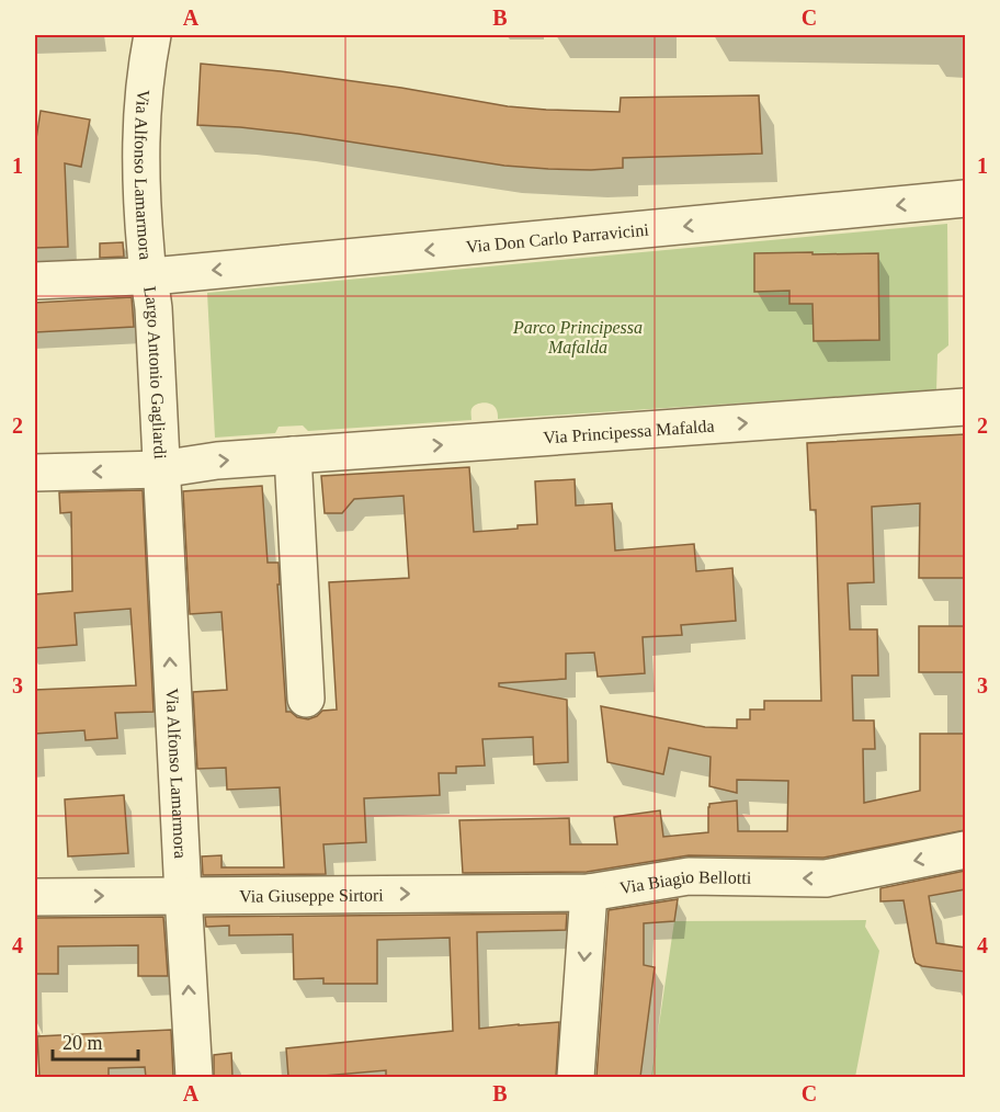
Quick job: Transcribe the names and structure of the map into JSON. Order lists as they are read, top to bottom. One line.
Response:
{"streets":{"street":["Via Alfonso Lamarmora","Via Don Carlo Parravicini","Largo Antonio Gagliardi","Via Principessa Mafalda","Via Biagio Bellotti","Via Giuseppe Sirtori"]},"crossings":[["Via Alfonso Lamarmora","Via Don Carlo Parravicini"],["Via Alfonso Lamarmora","Largo Antonio Gagliardi"],["Via Alfonso Lamarmora","Via Principessa Mafalda"],["Via Alfonso Lamarmora","Via Giuseppe Sirtori"],["Via Don Carlo Parravicini","Largo Antonio Gagliardi"],["Largo Antonio Gagliardi","Via Principessa Mafalda"],["Via Biagio Bellotti","Via Giuseppe Sirtori"]],"one_way":["Via Don Carlo Parravicini","Via Biagio Bellotti","Via Giuseppe Sirtori"],"parks":["Parco Principessa Mafalda"],"scale_bar":"20 m","grid":{"columns":["A","B","C"],"rows":["1","2","3","4"]}}
